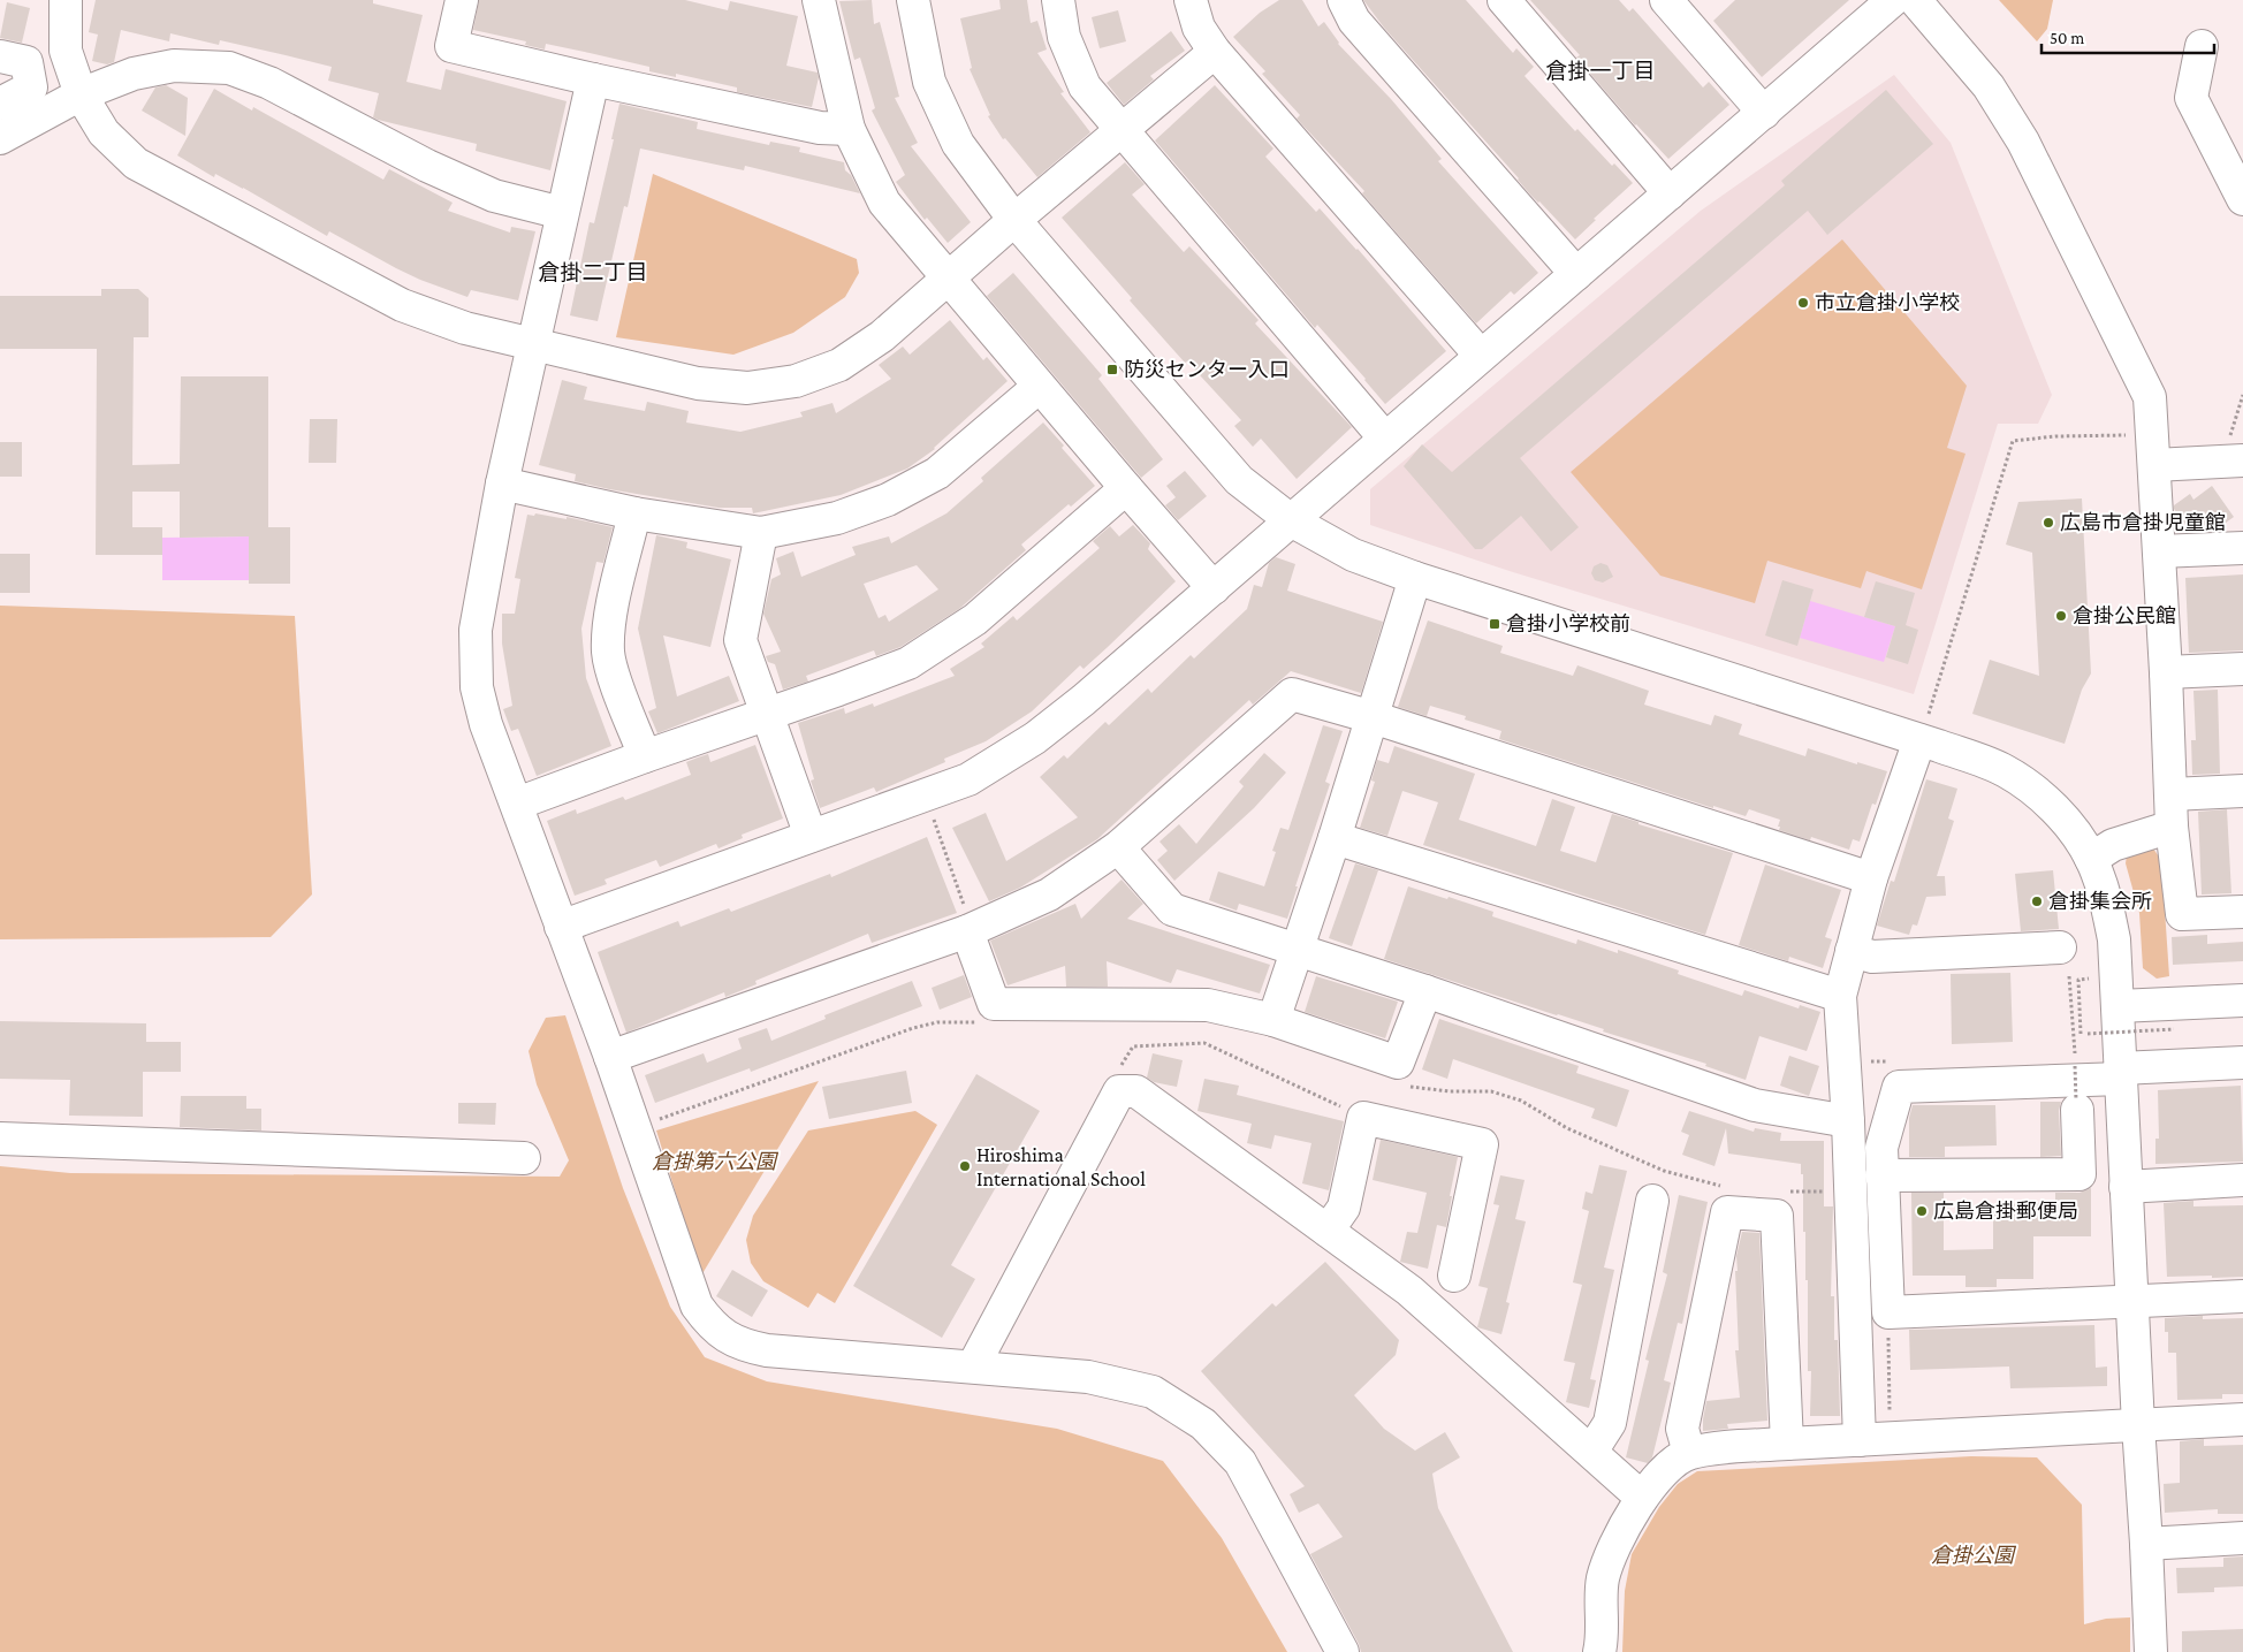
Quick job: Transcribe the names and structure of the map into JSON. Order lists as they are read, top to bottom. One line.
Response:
{"districts":["倉掛一丁目","倉掛二丁目"],"parks":["倉掛第六公園","倉掛公園"],"places":{"other":["市立倉掛小学校","広島市倉掛児童館","倉掛公民館","倉掛集会所","Hiroshima International School","広島倉掛郵便局"],"transit":["防災センター入口","倉掛小学校前"]},"scale_bar":"50 m"}
